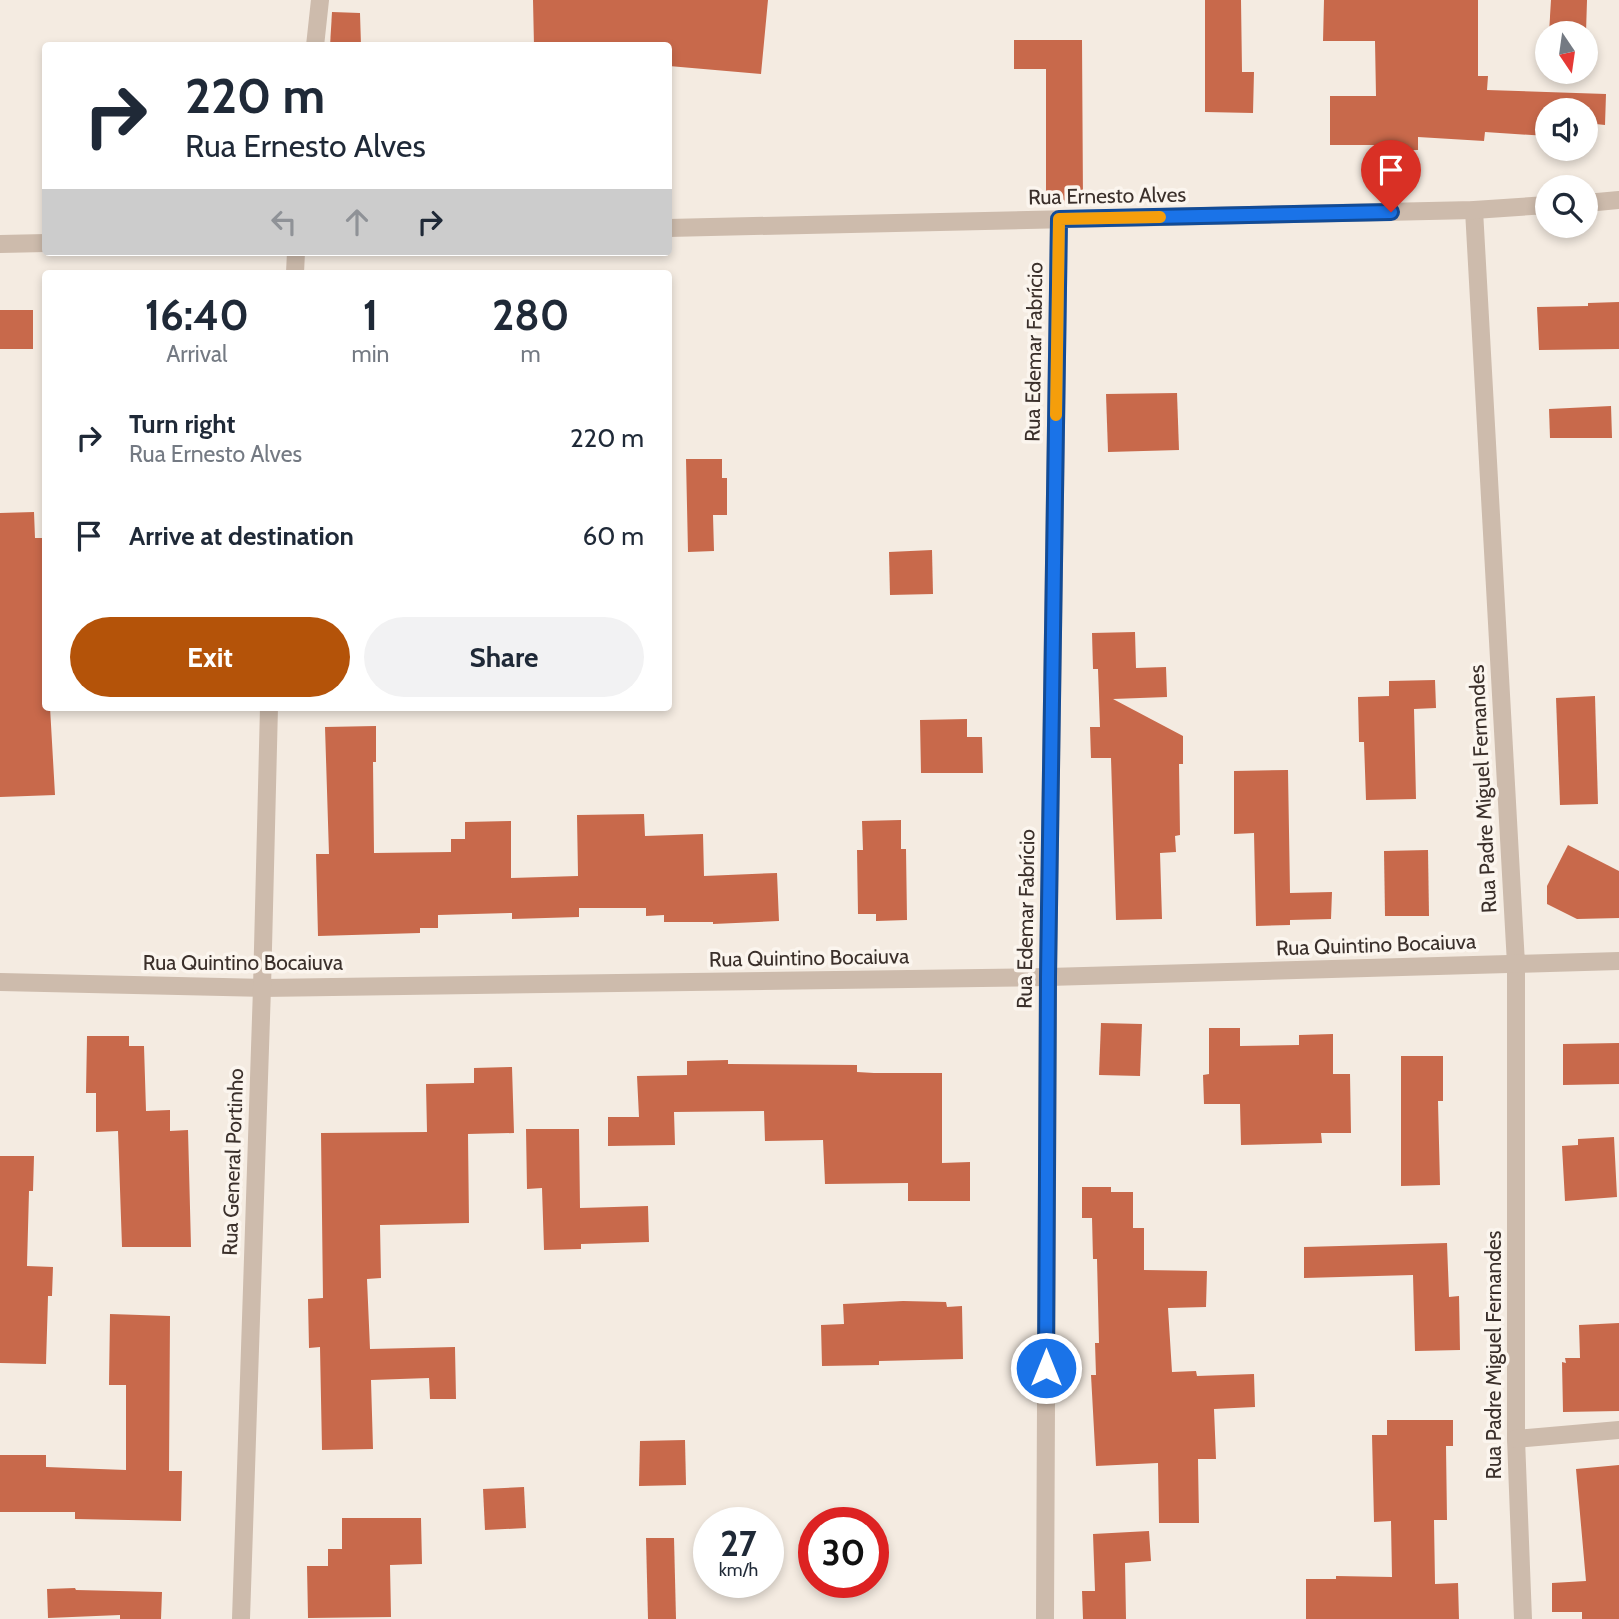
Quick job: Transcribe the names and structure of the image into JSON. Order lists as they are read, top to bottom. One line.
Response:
{"streets":{"street":["Rua Ernesto Alves","Rua Edemar Fabrício","Rua Padre Miguel Fernandes","Rua Quintino Bocaiuva","Rua General Portinho"]},"crossings":[["Rua Ernesto Alves","Rua Edemar Fabrício"],["Rua Ernesto Alves","Rua Padre Miguel Fernandes"],["Rua Edemar Fabrício","Rua Quintino Bocaiuva"],["Rua Padre Miguel Fernandes","Rua Quintino Bocaiuva"],["Rua Quintino Bocaiuva","Rua General Portinho"]],"north":"bottom","page":{"turn":["220 m","Rua Ernesto Alves"],"eta":["16:40","Arrival","1","min","280","m"],"list":[{"name":"Turn right","note":"Rua Ernesto Alves","value":"220 m"},{"name":"Arrive at destination","value":"60 m"}],"buttons":["Exit","Share"],"speed":"27 km/h","limit":"30"}}
